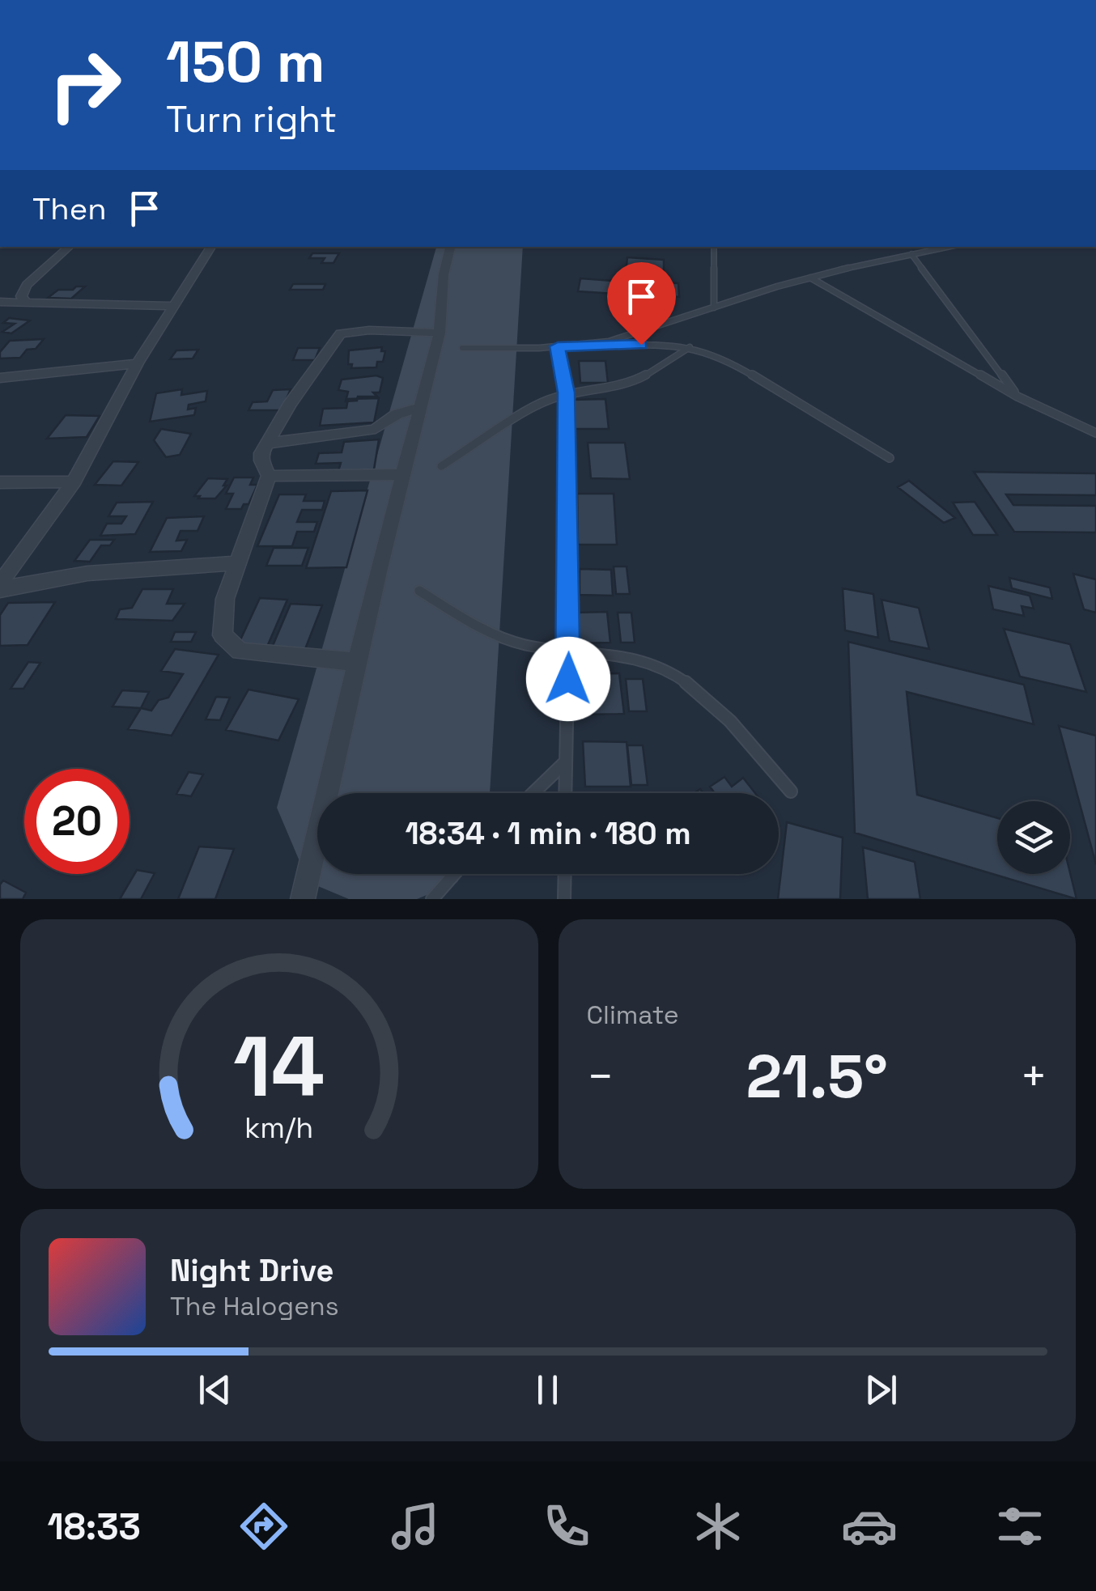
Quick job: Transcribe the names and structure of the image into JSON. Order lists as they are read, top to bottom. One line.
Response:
{"page":{"turn":["150 m","Turn right"],"then":"Then","limit":"20","trip":"18:34 · 1 min · 180 m","tile":"Climate","heat":["−","21.5°","+"],"song":["Night Drive","The Halogens"],"tabs":"18:33","gauge":["14","km/h"]}}
